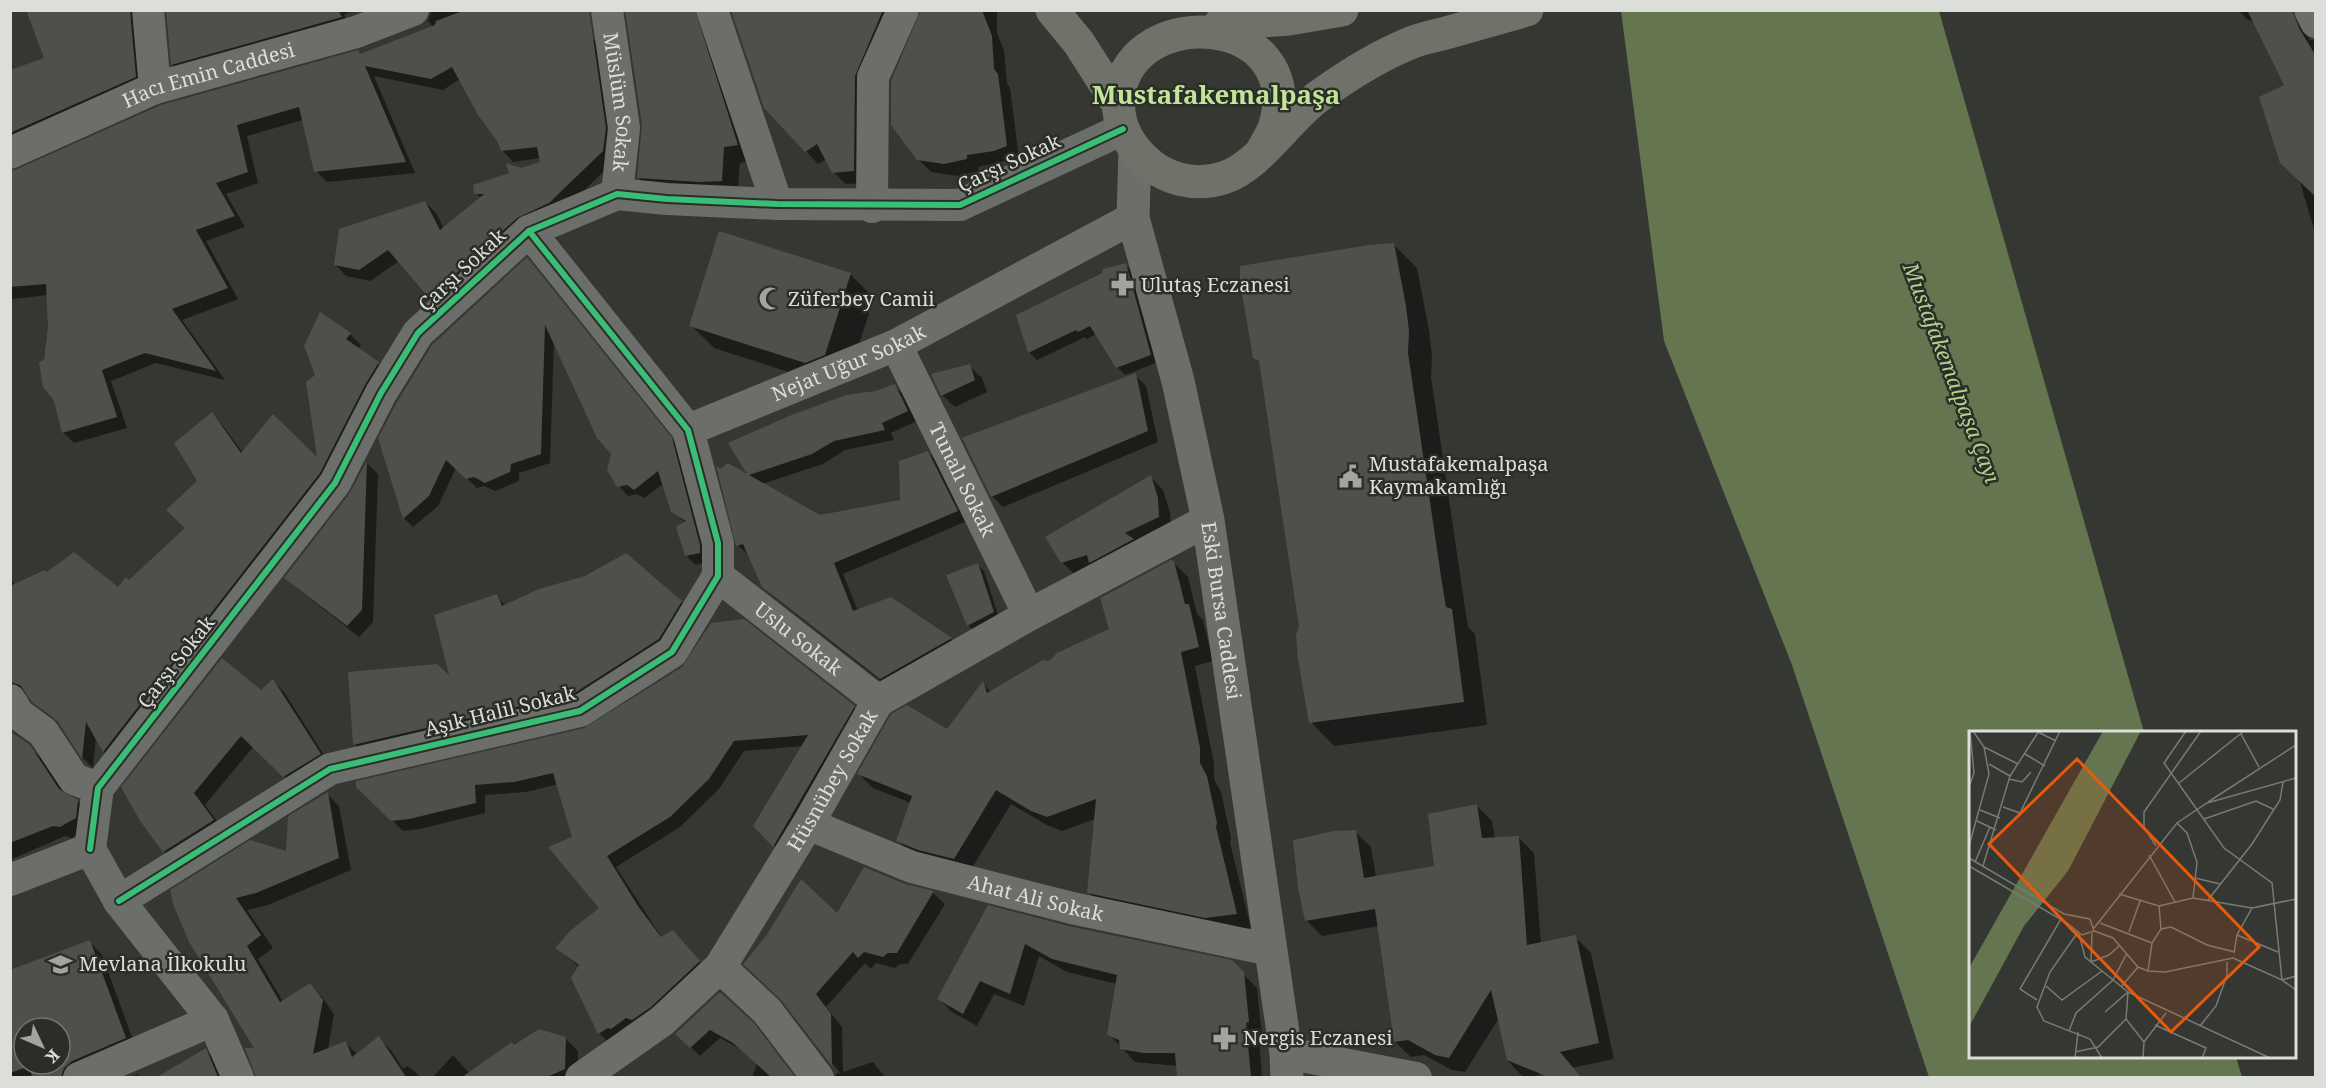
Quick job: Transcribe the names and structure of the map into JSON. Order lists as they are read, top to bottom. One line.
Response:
{"streets":{"street":["Hacı Emin Caddesi","Müslüm Sokak","Çarşı Sokak","Nejat Uğur Sokak","Tunalı Sokak","Eski Bursa Caddesi","Uslu Sokak","Aşık Halil Sokak","Hüsnübey Sokak","Ahat Ali Sokak"]},"crossings":[["Müslüm Sokak","Çarşı Sokak"],["Çarşı Sokak","Eski Bursa Caddesi"],["Nejat Uğur Sokak","Tunalı Sokak"],["Nejat Uğur Sokak","Eski Bursa Caddesi"],["Tunalı Sokak","Hüsnübey Sokak"],["Eski Bursa Caddesi","Hüsnübey Sokak"],["Eski Bursa Caddesi","Ahat Ali Sokak"],["Uslu Sokak","Aşık Halil Sokak"],["Uslu Sokak","Hüsnübey Sokak"],["Hüsnübey Sokak","Ahat Ali Sokak"]],"districts":["Mustafakemalpaşa"],"water":["Mustafakemalpaşa Çayı"],"places":{"pharmacy":["Ulutaş Eczanesi","Nergis Eczanesi"],"mosque":["Züferbey Camii"],"public building":["Mustafakemalpaşa Kaymakamlığı"],"school or university":["Mevlana İlkokulu"]},"north":"bottom right"}
